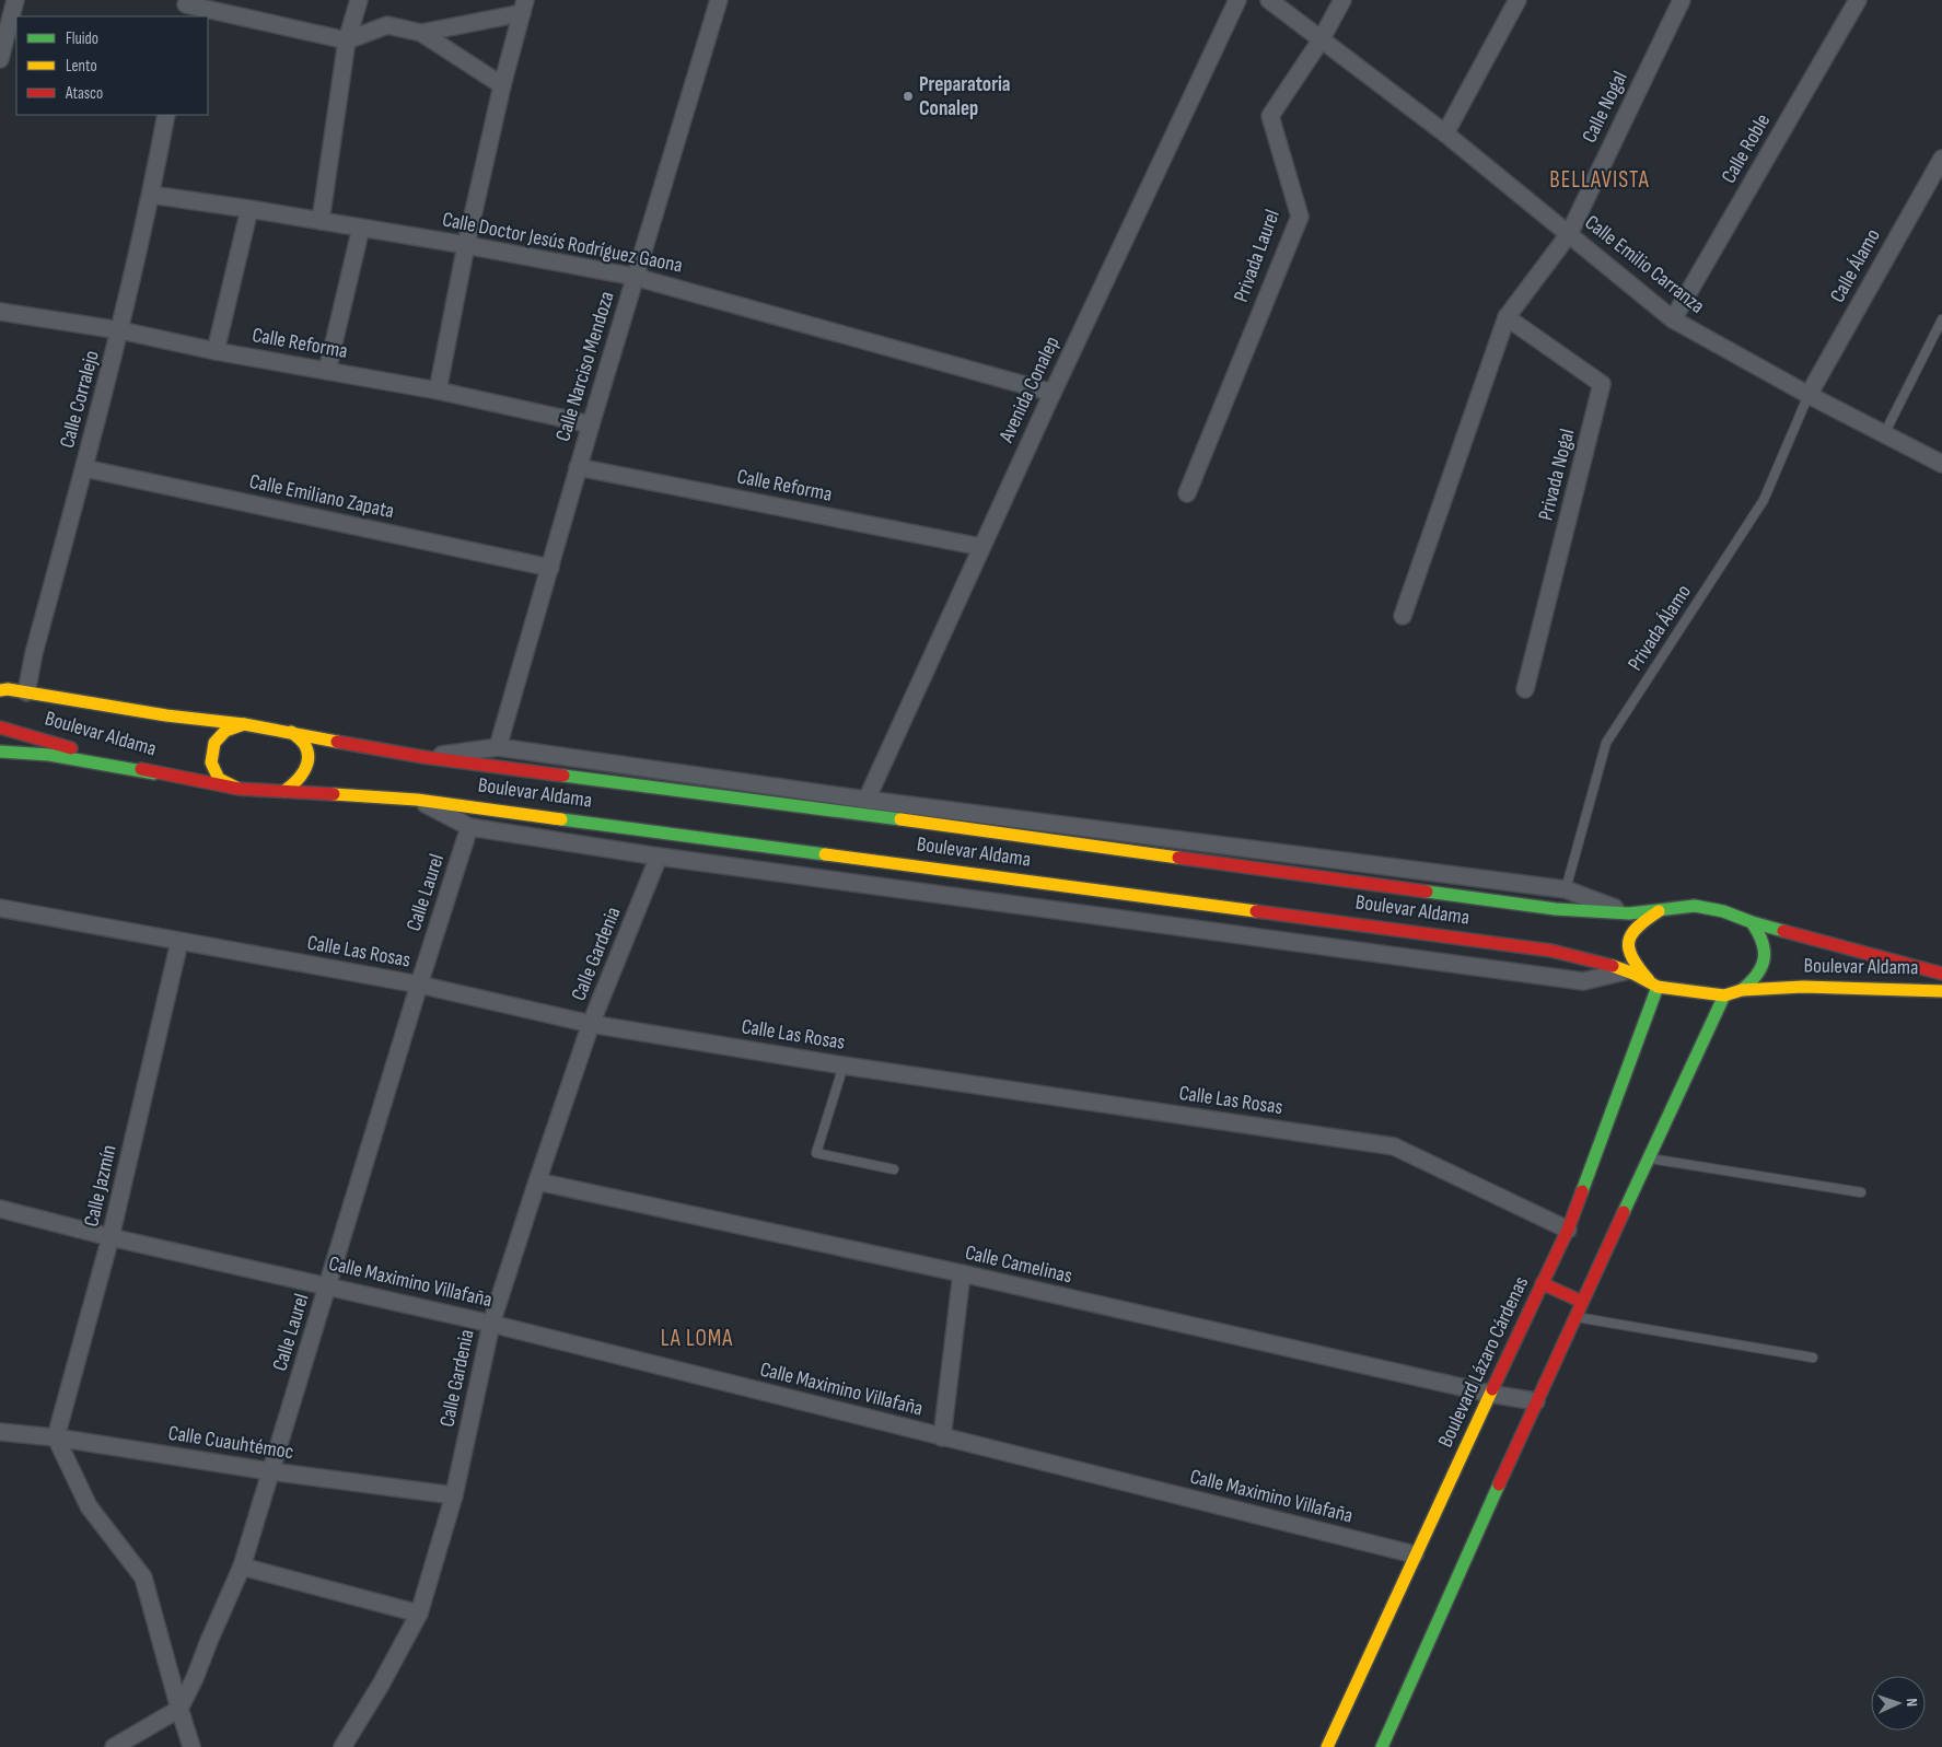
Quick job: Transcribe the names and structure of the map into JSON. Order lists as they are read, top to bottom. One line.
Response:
{"streets":{"main road":["Boulevar Aldama","Boulevard Lázaro Cárdenas"],"street":["Calle Nogal","Calle Roble","Calle Doctor Jesús Rodríguez Gaona","Privada Laurel","Calle Emilio Carranza","Calle Álamo","Calle Reforma","Calle Narciso Mendoza","Avenida Conalep","Calle Corralejo","Privada Nogal","Calle Emiliano Zapata","Calle Laurel","Calle Las Rosas","Calle Gardenia","Calle Jazmín","Calle Camelinas","Calle Maximino Villafaña","Calle Cuauhtémoc"],"lane":["Privada Álamo"]},"crossings":[["Calle Nogal","Calle Emilio Carranza"],["Calle Roble","Calle Emilio Carranza"],["Calle Doctor Jesús Rodríguez Gaona","Calle Narciso Mendoza"],["Calle Doctor Jesús Rodríguez Gaona","Avenida Conalep"],["Calle Doctor Jesús Rodríguez Gaona","Calle Corralejo"],["Privada Laurel","Calle Emilio Carranza"],["Calle Emilio Carranza","Calle Álamo"],["Calle Emilio Carranza","Privada Álamo"],["Calle Álamo","Privada Álamo"],["Calle Reforma","Calle Narciso Mendoza"],["Calle Reforma","Avenida Conalep"],["Calle Reforma","Calle Corralejo"],["Calle Narciso Mendoza","Calle Emiliano Zapata"],["Calle Narciso Mendoza","Boulevar Aldama"],["Avenida Conalep","Boulevar Aldama"],["Calle Corralejo","Calle Emiliano Zapata"],["Calle Corralejo","Boulevar Aldama"],["Privada Álamo","Boulevar Aldama"],["Boulevar Aldama","Boulevard Lázaro Cárdenas"],["Calle Laurel","Calle Las Rosas"],["Calle Laurel","Calle Maximino Villafaña"],["Calle Laurel","Calle Cuauhtémoc"],["Calle Las Rosas","Calle Gardenia"],["Calle Las Rosas","Calle Jazmín"],["Calle Las Rosas","Boulevard Lázaro Cárdenas"],["Calle Gardenia","Calle Camelinas"],["Calle Gardenia","Calle Maximino Villafaña"],["Calle Gardenia","Calle Cuauhtémoc"],["Calle Jazmín","Calle Maximino Villafaña"],["Calle Jazmín","Calle Cuauhtémoc"],["Calle Camelinas","Boulevard Lázaro Cárdenas"],["Calle Maximino Villafaña","Boulevard Lázaro Cárdenas"]],"districts":["BELLAVISTA","LA LOMA"],"places":["Preparatoria Conalep"],"legend":["Fluido","Lento","Atasco"],"north":"right"}
